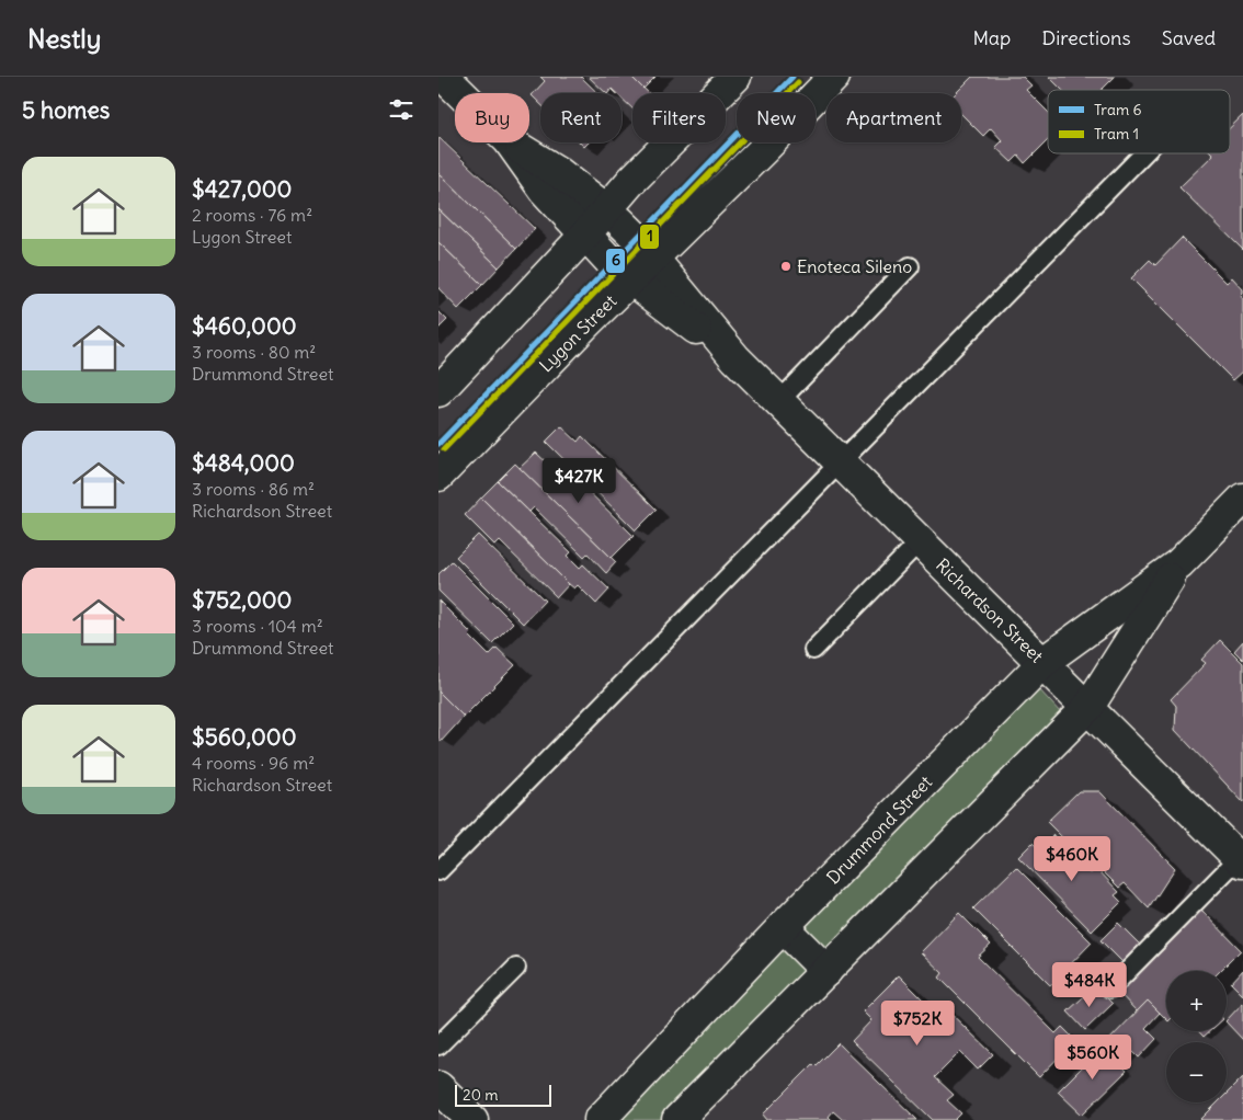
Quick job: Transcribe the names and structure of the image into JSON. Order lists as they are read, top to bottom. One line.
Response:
{"streets":{"street":["Lygon Street","Richardson Street","Drummond Street"]},"crossings":[["Lygon Street","Richardson Street"],["Richardson Street","Drummond Street"]],"places":["Enoteca Sileno"],"lines":["tram line 6","tram line 1"],"legend":["Tram 6","Tram 1"],"scale_bar":"20 m","page":{"header":"Nestly","nav":["Map","Directions","Saved"],"heading":"5 homes","chip":["Buy","Rent","Filters","New","Apartment"],"list":[{"name":"$427,000","note":"2 rooms · 76 m² · Lygon Street"},{"name":"$460,000","note":"3 rooms · 80 m² · Drummond Street"},{"name":"$484,000","note":"3 rooms · 86 m² · Richardson Street"},{"name":"$752,000","note":"3 rooms · 104 m² · Drummond Street"},{"name":"$560,000","note":"4 rooms · 96 m² · Richardson Street"}],"price":["$427K","$460K","$484K","$752K","$560K"],"map_buttons":["+","−"],"scale":"20 m"}}
